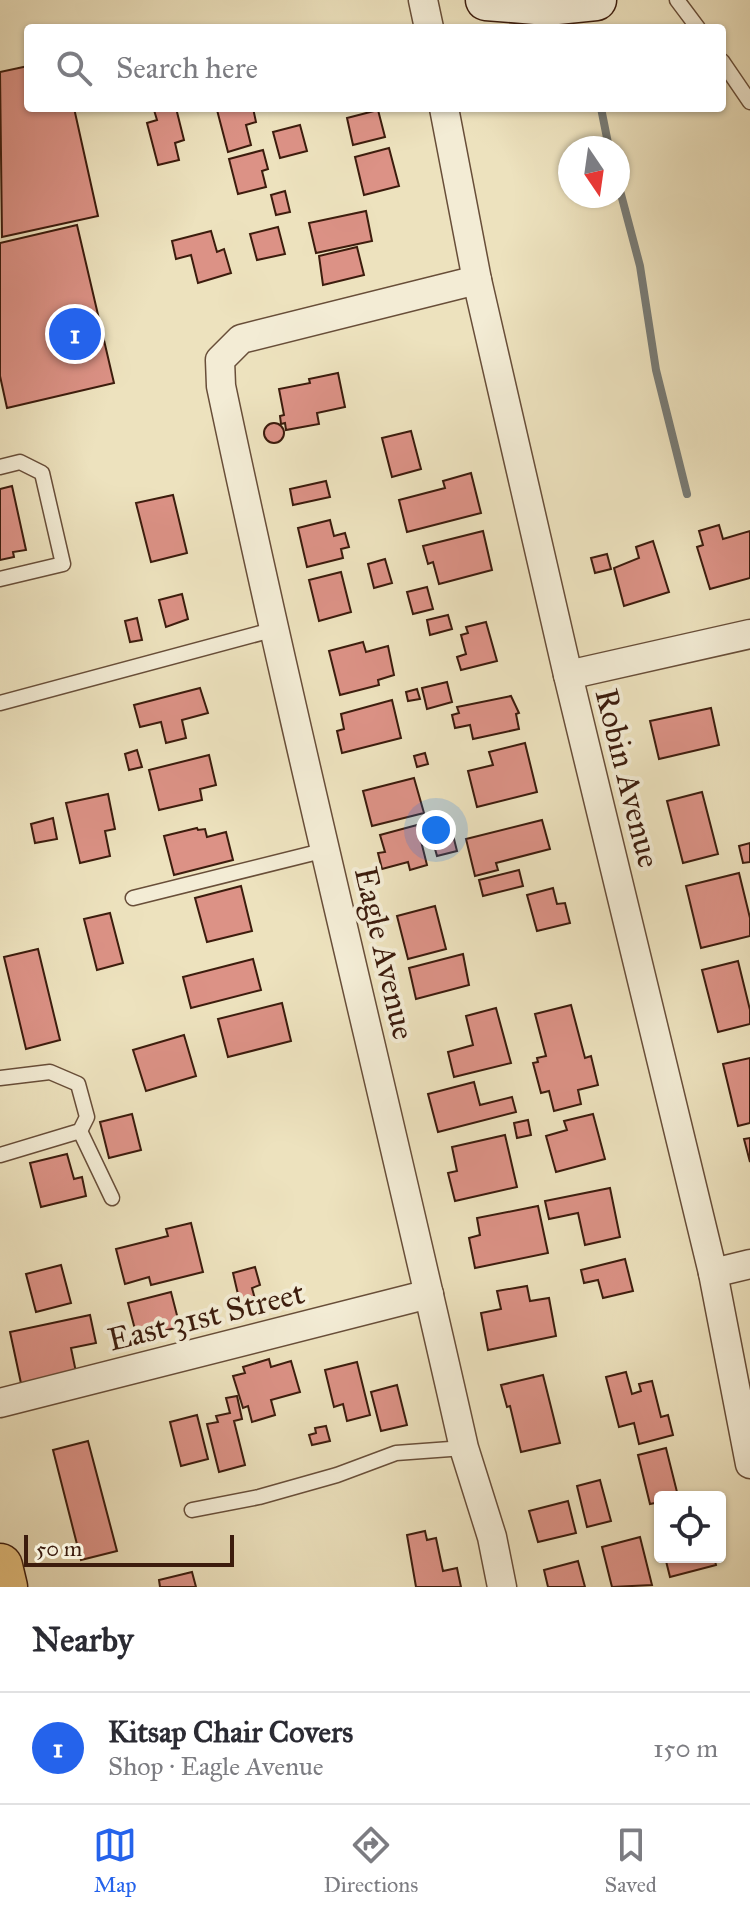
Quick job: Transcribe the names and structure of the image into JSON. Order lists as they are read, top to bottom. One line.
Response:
{"streets":{"street":["Robin Avenue","Eagle Avenue","East 31st Street"]},"crossings":[["Robin Avenue","Eagle Avenue"],["Eagle Avenue","East 31st Street"]],"scale_bar":"50 m","north":"bottom","page":{"search":"Search here","pins":"1","scale":"50 m","heading":"Nearby","list":[{"mark":"1","name":"Kitsap Chair Covers","note":"Shop · Eagle Avenue","value":"150 m"}],"nav":["Map","Directions","Saved"]}}
